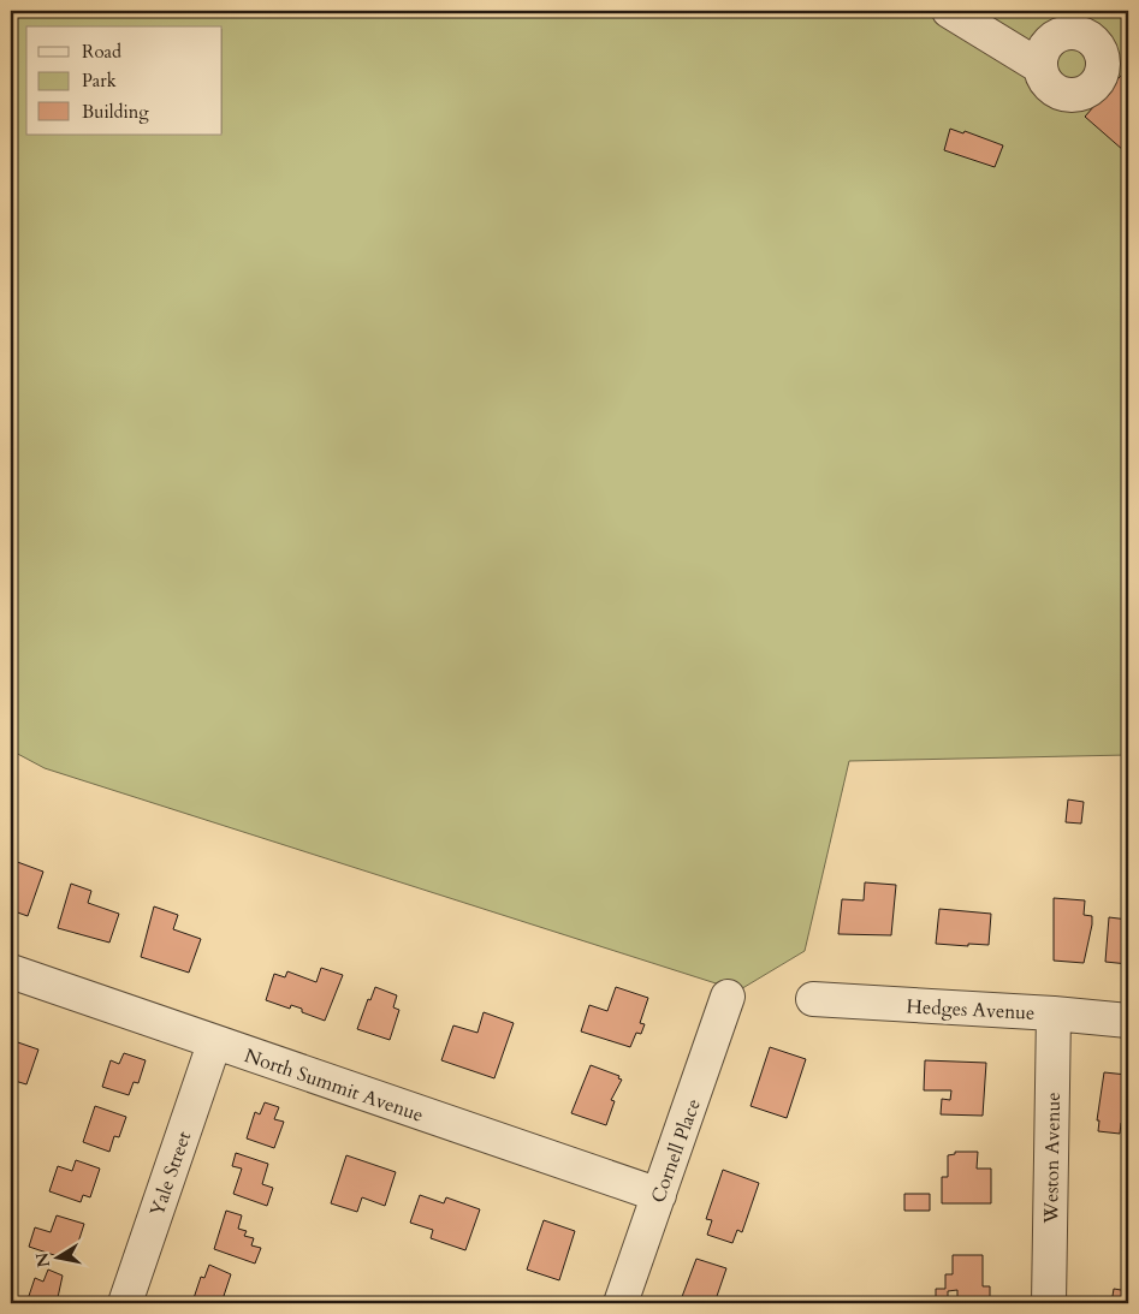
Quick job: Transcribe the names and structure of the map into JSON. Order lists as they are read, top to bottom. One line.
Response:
{"streets":{"street":["Hedges Avenue","North Summit Avenue","Cornell Place","Weston Avenue","Yale Street"]},"crossings":[["Hedges Avenue","Weston Avenue"],["North Summit Avenue","Cornell Place"],["North Summit Avenue","Yale Street"]],"legend":["Road","Park","Building"],"north":"left"}
